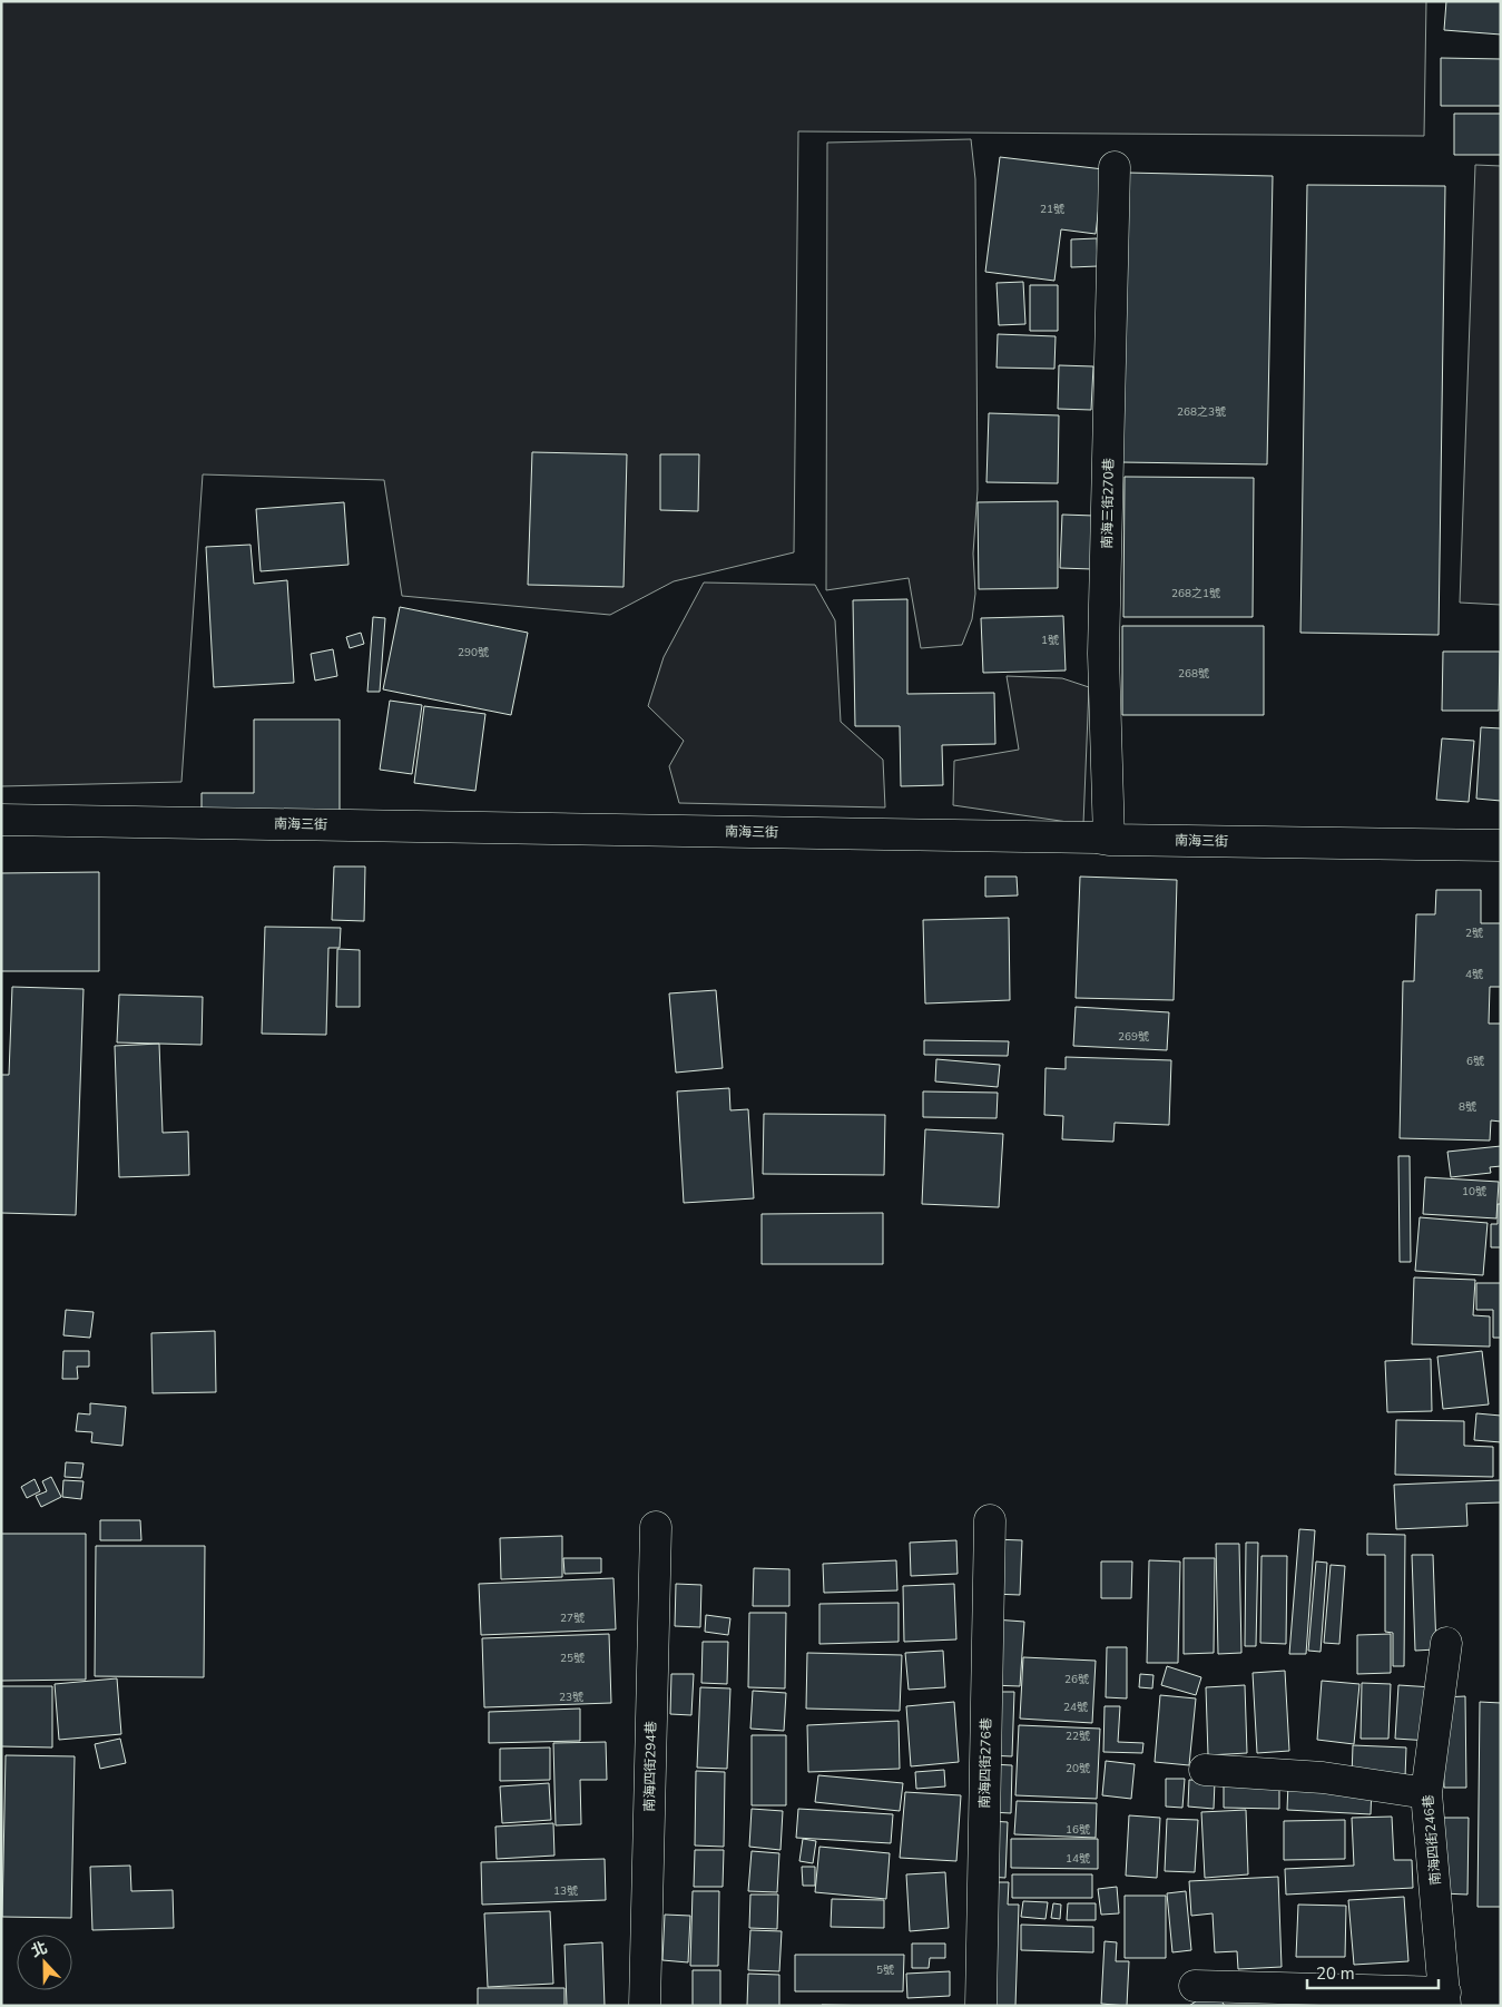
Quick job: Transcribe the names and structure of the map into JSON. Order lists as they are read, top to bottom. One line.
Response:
{"streets":{"street":["南海三街270巷","南海三街","南海四街276巷","南海四街294巷","南海四街246巷"]},"crossings":[["南海三街270巷","南海三街"]],"house_numbers":["21號","268之3號","268之1號","1號","290號","268號","2號","4號","269號","6號","8號","10號","27號","25號","26號","23號","24號","22號","20號","16號","14號","13號","5號"],"scale_bar":"20 m","north":"top"}
